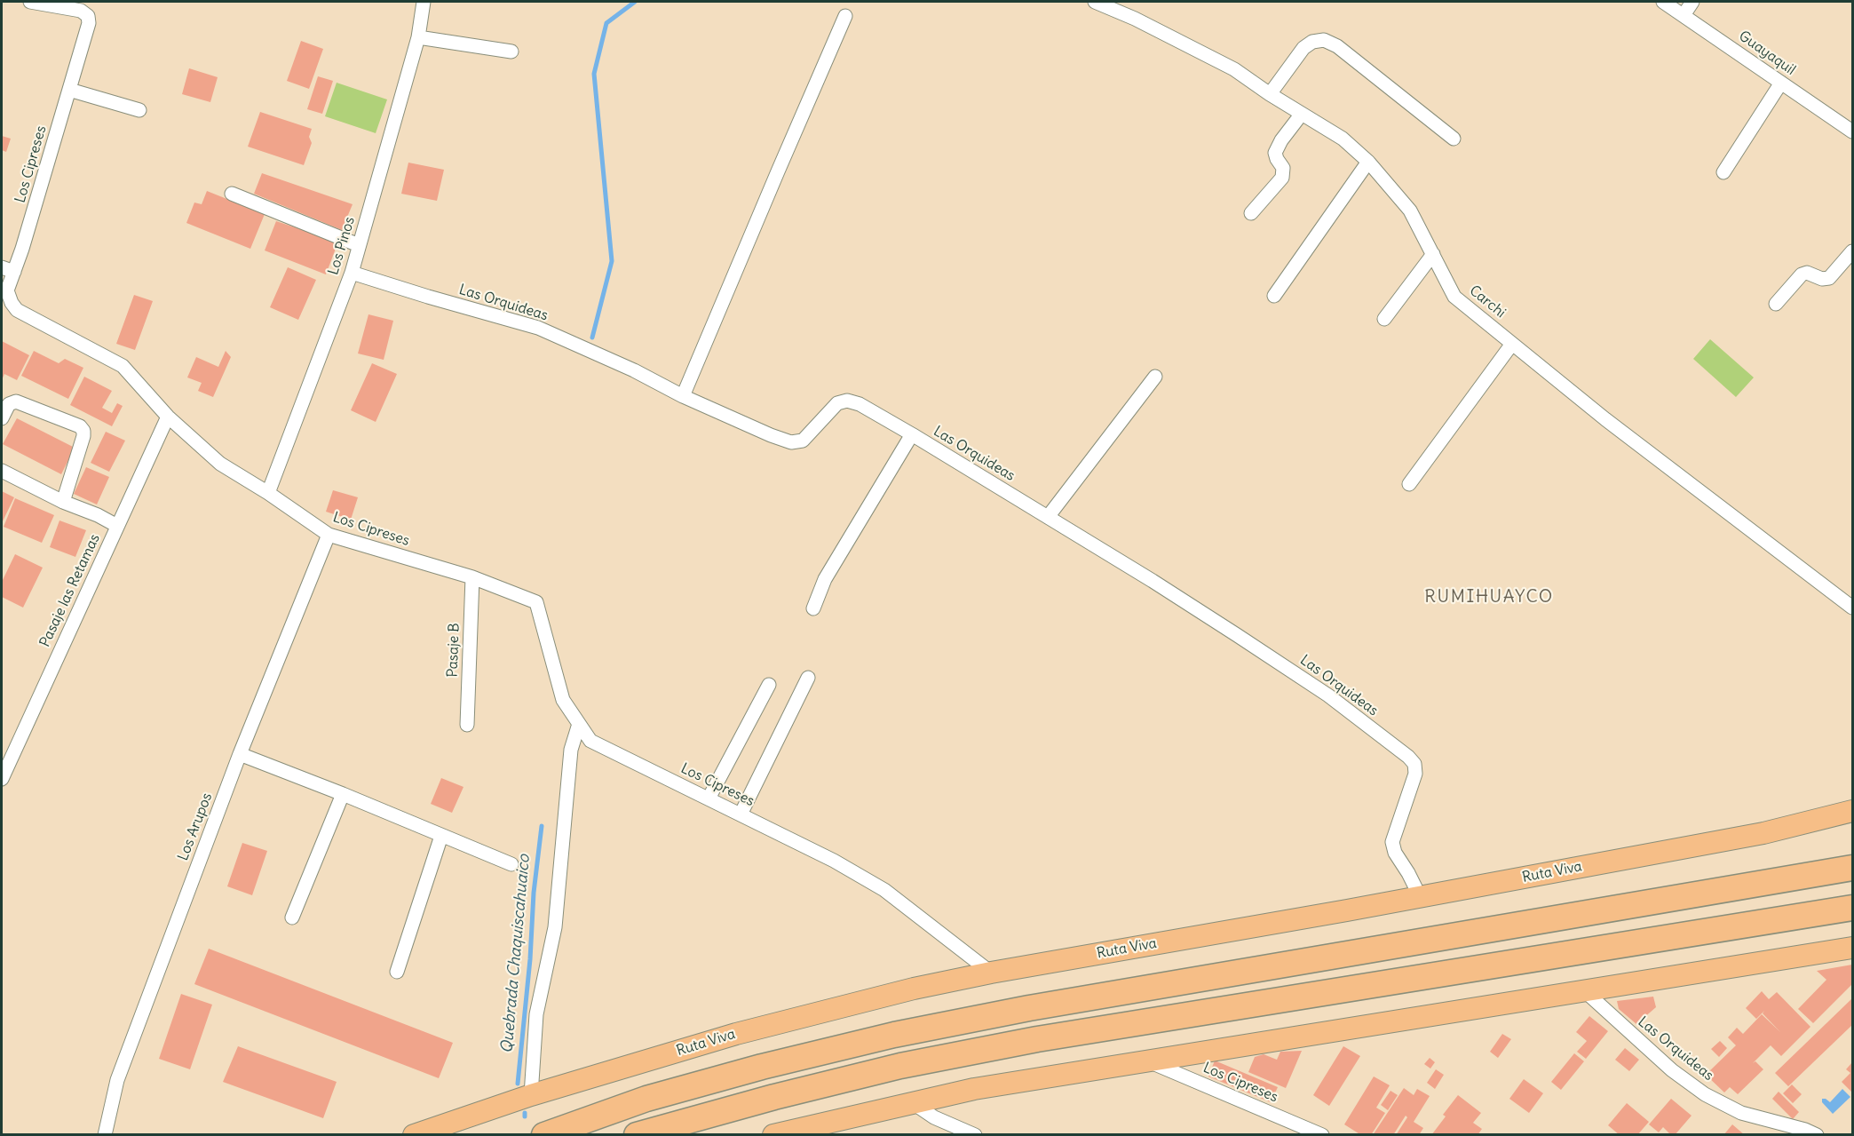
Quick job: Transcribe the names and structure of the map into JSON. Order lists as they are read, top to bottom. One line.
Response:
{"streets":{"main road":["Ruta Viva"],"street":["Guayaquil","Los Cipreses","Los Pinos","Carchi","Las Orquideas","Pasaje las Retamas","Pasaje B","Los Arupos"]},"crossings":[["Los Cipreses","Los Pinos"],["Los Cipreses","Pasaje las Retamas"],["Los Cipreses","Pasaje B"],["Los Cipreses","Los Arupos"],["Los Cipreses","Ruta Viva"],["Los Pinos","Las Orquideas"],["Las Orquideas","Ruta Viva"]],"districts":["RUMIHUAYCO"],"water":["Quebrada Chaquiscahuaico"]}
